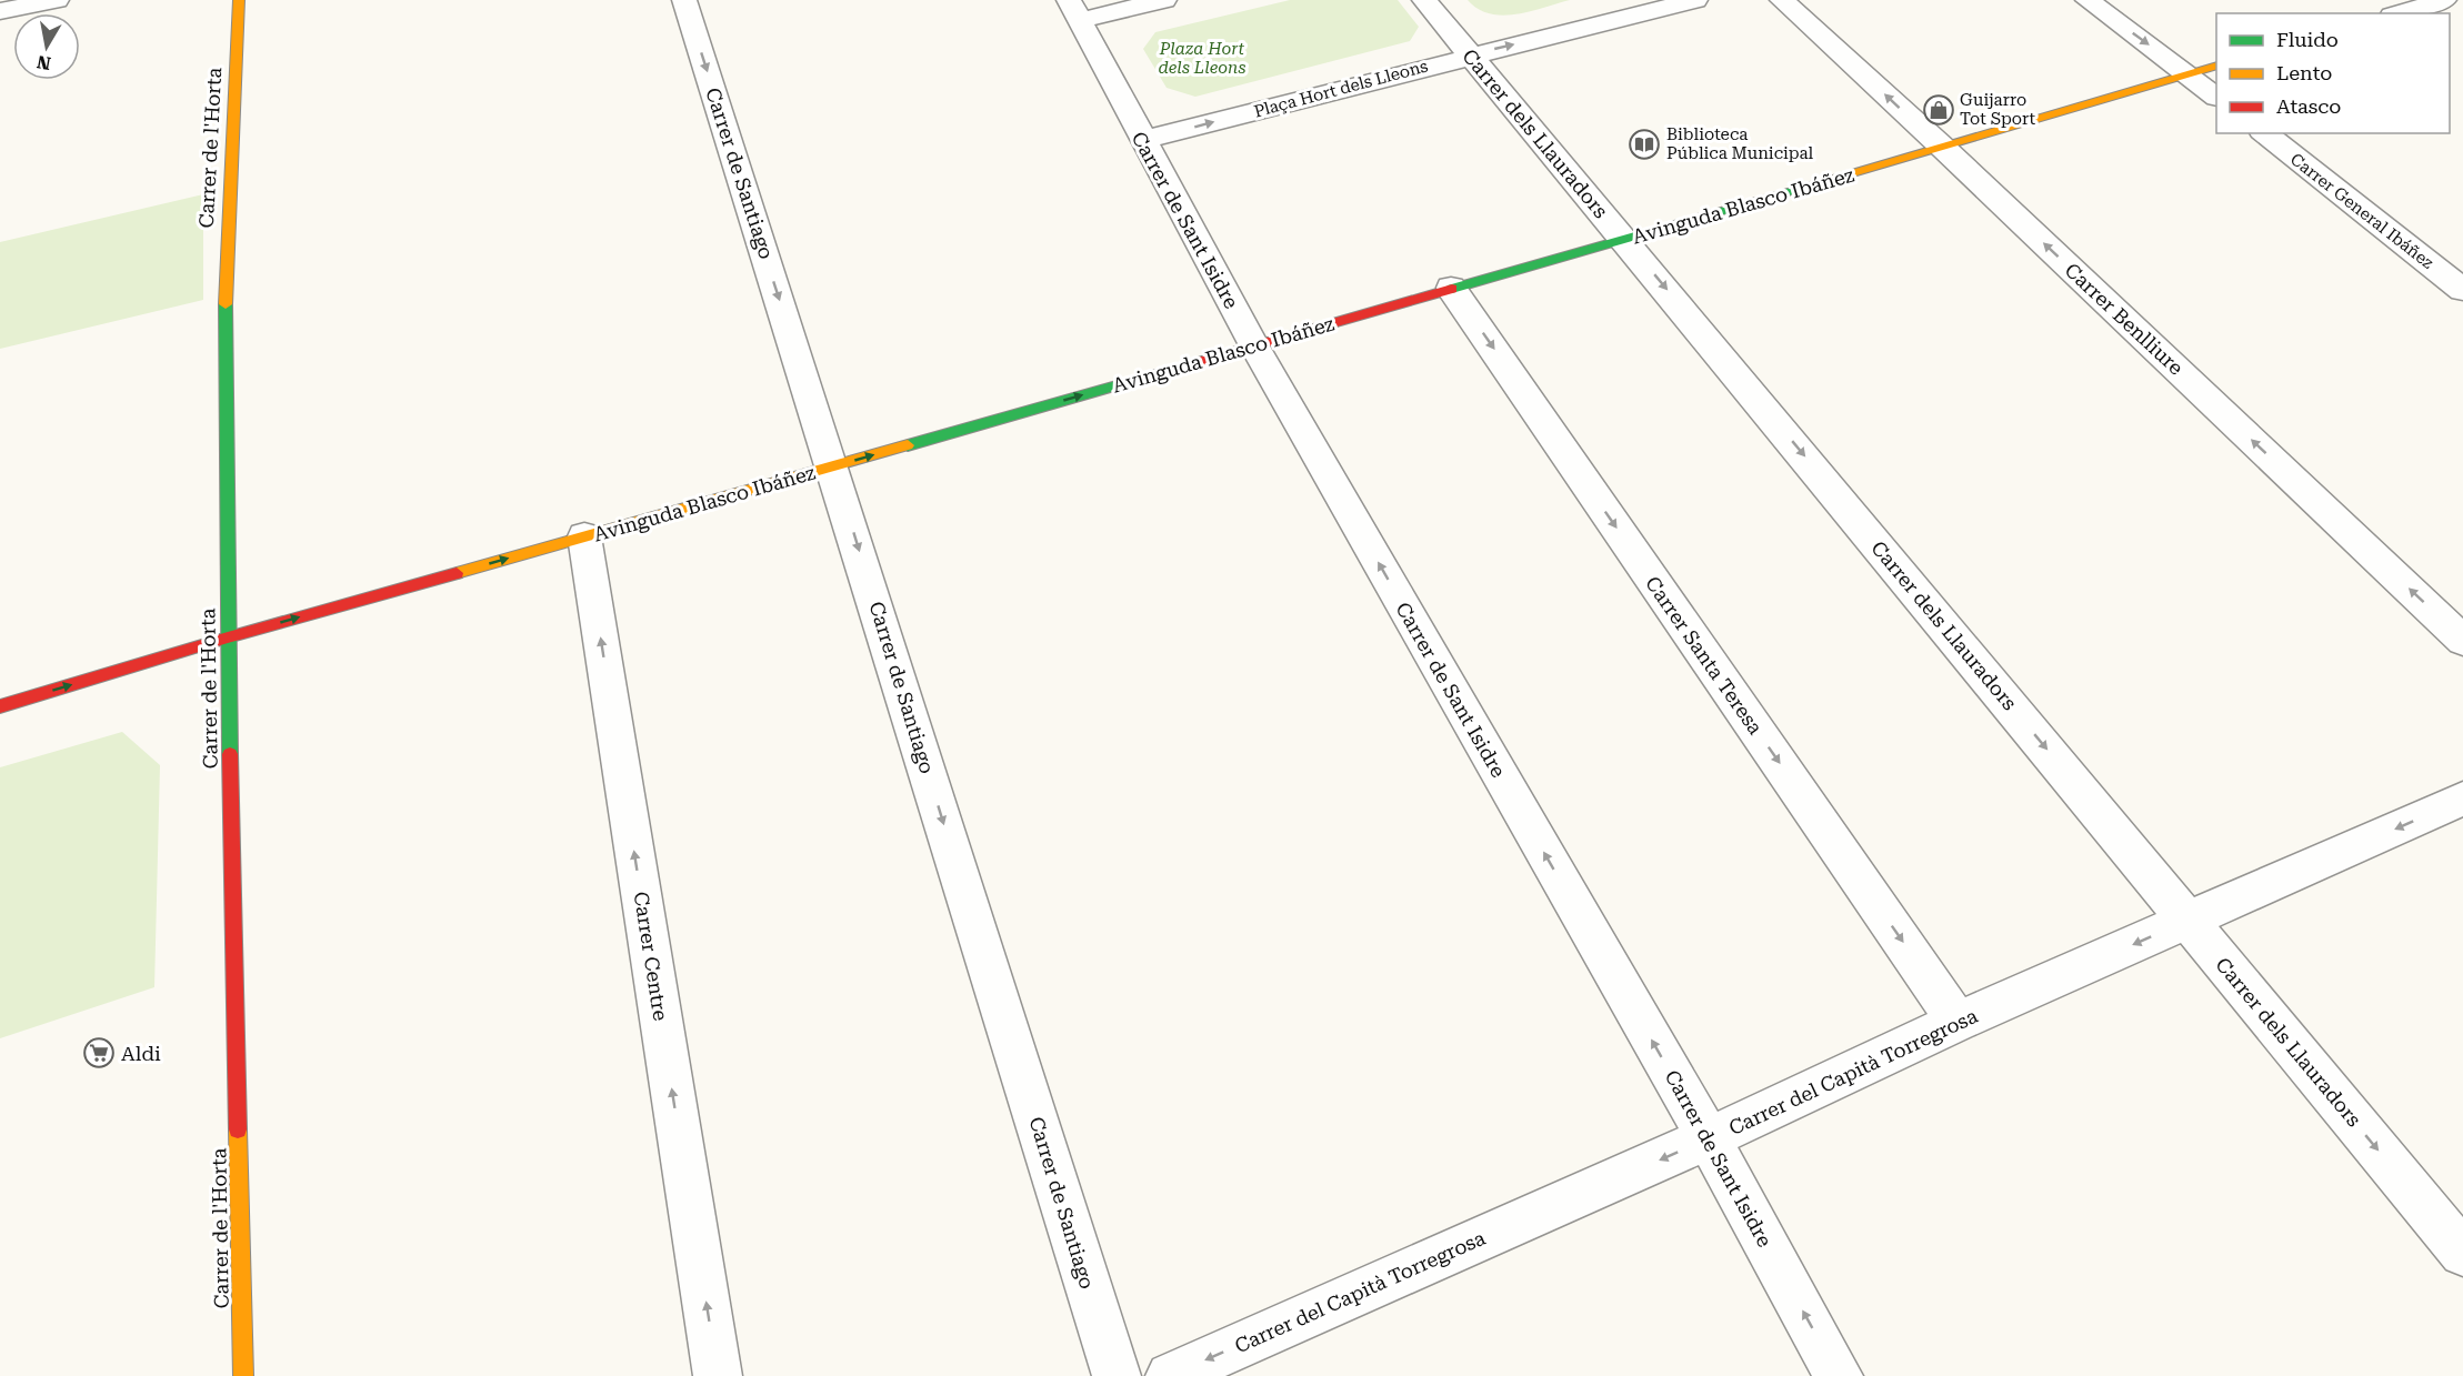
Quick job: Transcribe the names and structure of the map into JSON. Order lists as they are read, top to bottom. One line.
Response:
{"streets":{"street":["Plaça Hort dels Lleons","Carrer dels Llauradors","Carrer de l'Horta","Carrer de Santiago","Avinguda Blasco Ibáñez","Carrer General Ibáñez","Carrer de Sant Isidre","Carrer Benlliure","Carrer Santa Teresa","Carrer Centre","Carrer del Capità Torregrosa"]},"crossings":[["Plaça Hort dels Lleons","Carrer dels Llauradors"],["Plaça Hort dels Lleons","Carrer de Sant Isidre"],["Carrer dels Llauradors","Avinguda Blasco Ibáñez"],["Carrer dels Llauradors","Carrer del Capità Torregrosa"],["Carrer de l'Horta","Avinguda Blasco Ibáñez"],["Carrer de Santiago","Avinguda Blasco Ibáñez"],["Avinguda Blasco Ibáñez","Carrer de Sant Isidre"],["Avinguda Blasco Ibáñez","Carrer Benlliure"],["Avinguda Blasco Ibáñez","Carrer Santa Teresa"],["Avinguda Blasco Ibáñez","Carrer Centre"],["Carrer de Sant Isidre","Carrer del Capità Torregrosa"],["Carrer Santa Teresa","Carrer del Capità Torregrosa"]],"one_way":["Plaça Hort dels Lleons","Carrer dels Llauradors","Carrer de Santiago","Avinguda Blasco Ibáñez","Carrer de Sant Isidre","Carrer Benlliure","Carrer Santa Teresa","Carrer Centre","Carrer del Capità Torregrosa"],"parks":["Plaza Hort dels Lleons"],"places":{"shop":["Guijarro Tot Sport"],"library":["Biblioteca Pública Municipal"],"supermarket":["Aldi"]},"legend":["Fluido","Lento","Atasco"],"north":"bottom"}
